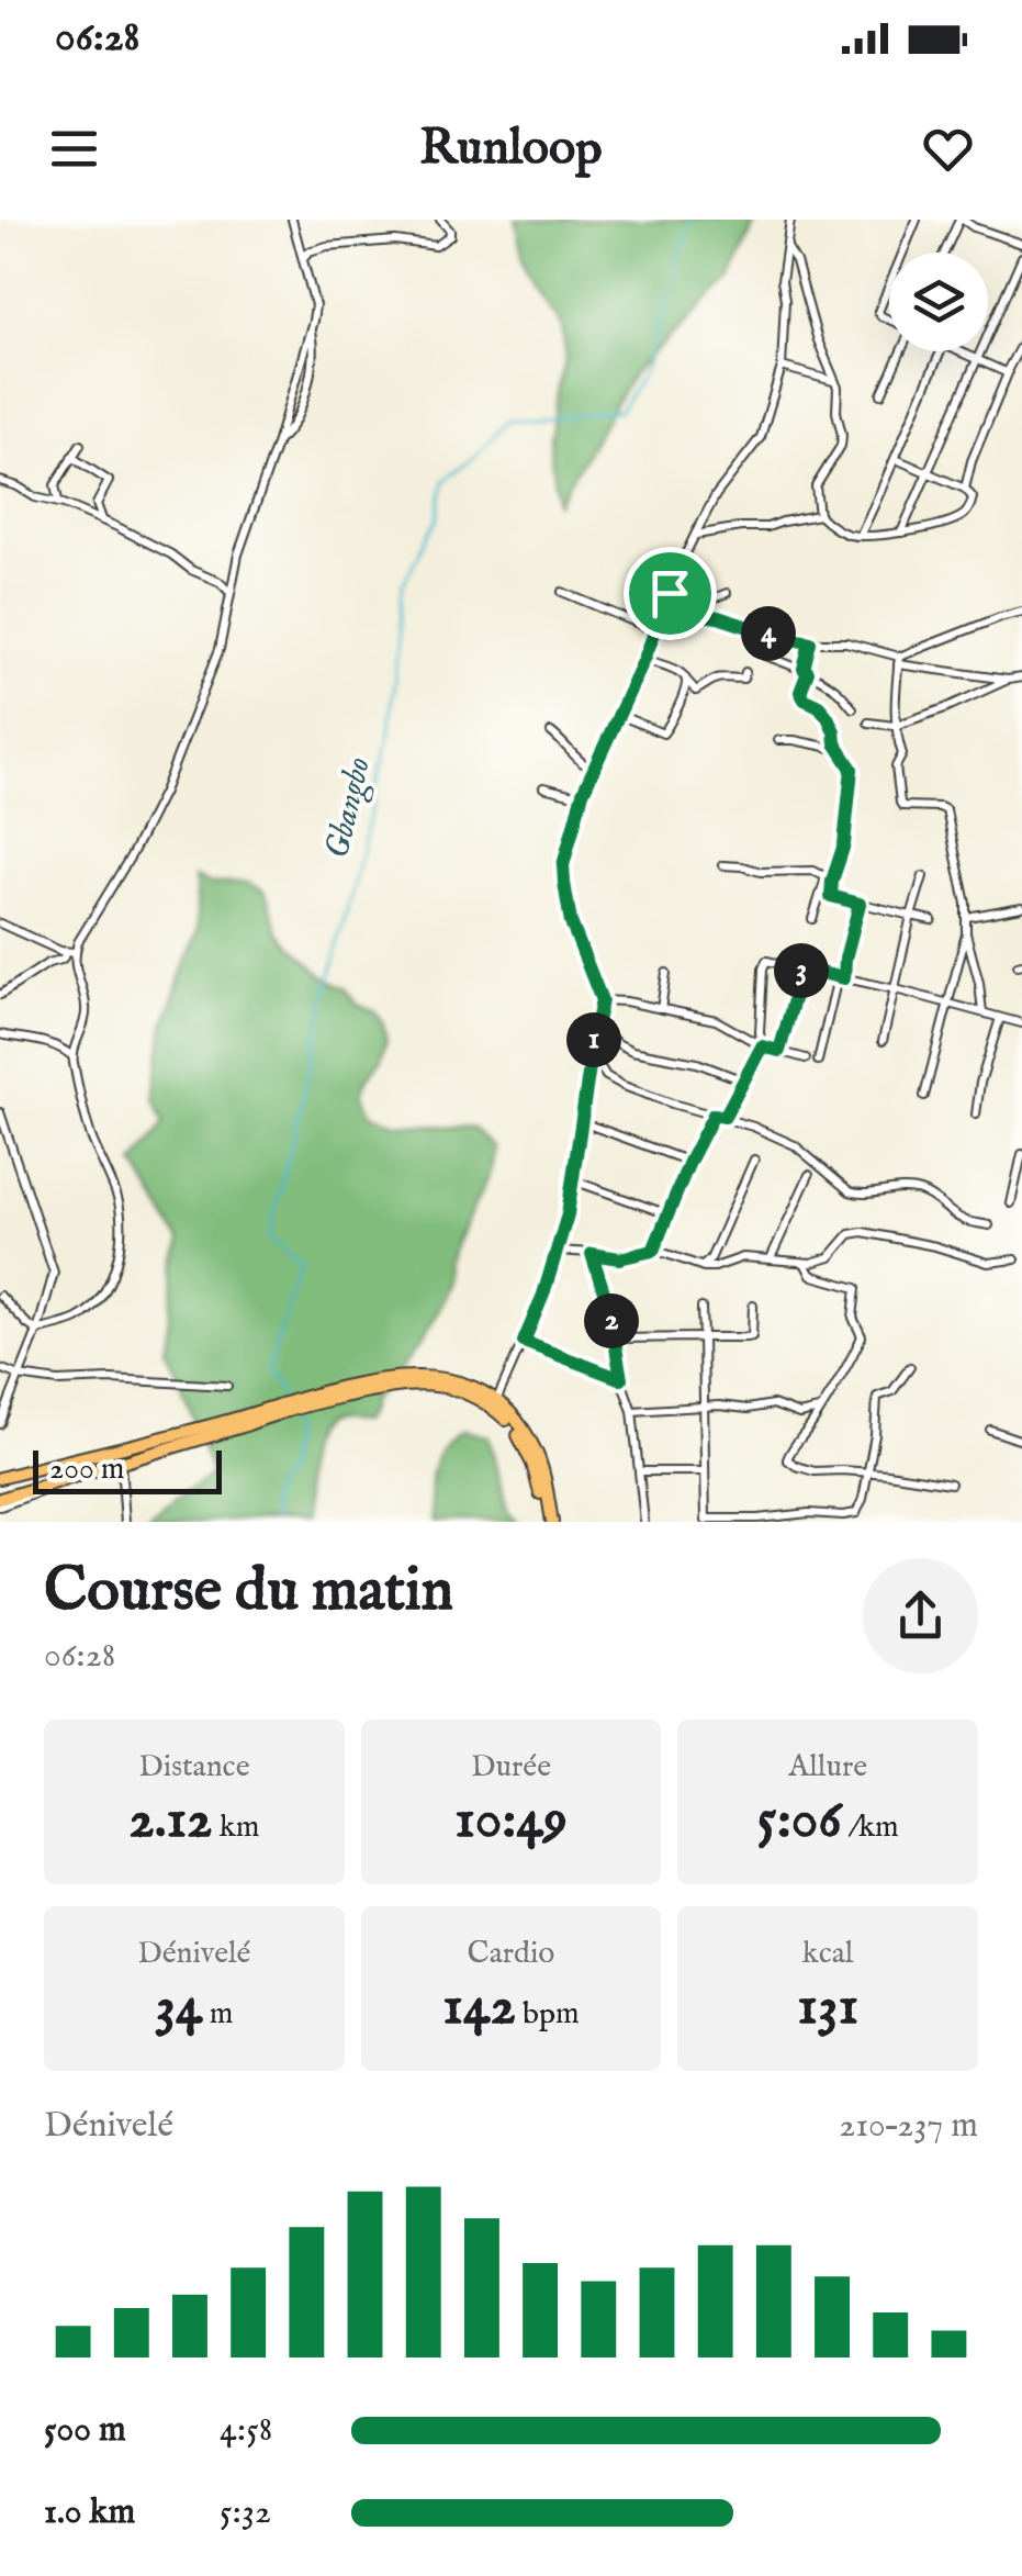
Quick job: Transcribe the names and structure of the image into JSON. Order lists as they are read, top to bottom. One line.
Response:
{"water":["Gbangbo"],"scale_bar":"200 m","page":{"status":"06:28","header":"Runloop","pins":["4","3","1","2"],"scale":"200 m","heading":["Course du matin","06:28"],"stats":[["Distance","2.12 km"],["Durée","10:49"],["Allure","5:06 /km"],["Dénivelé","34 m"],["Cardio","142 bpm"],["kcal","131"]],"chart":["Dénivelé","210–237 m"],"list":[{"name":"500 m","note":"4:58"},{"name":"1.0 km","note":"5:32"}]}}
